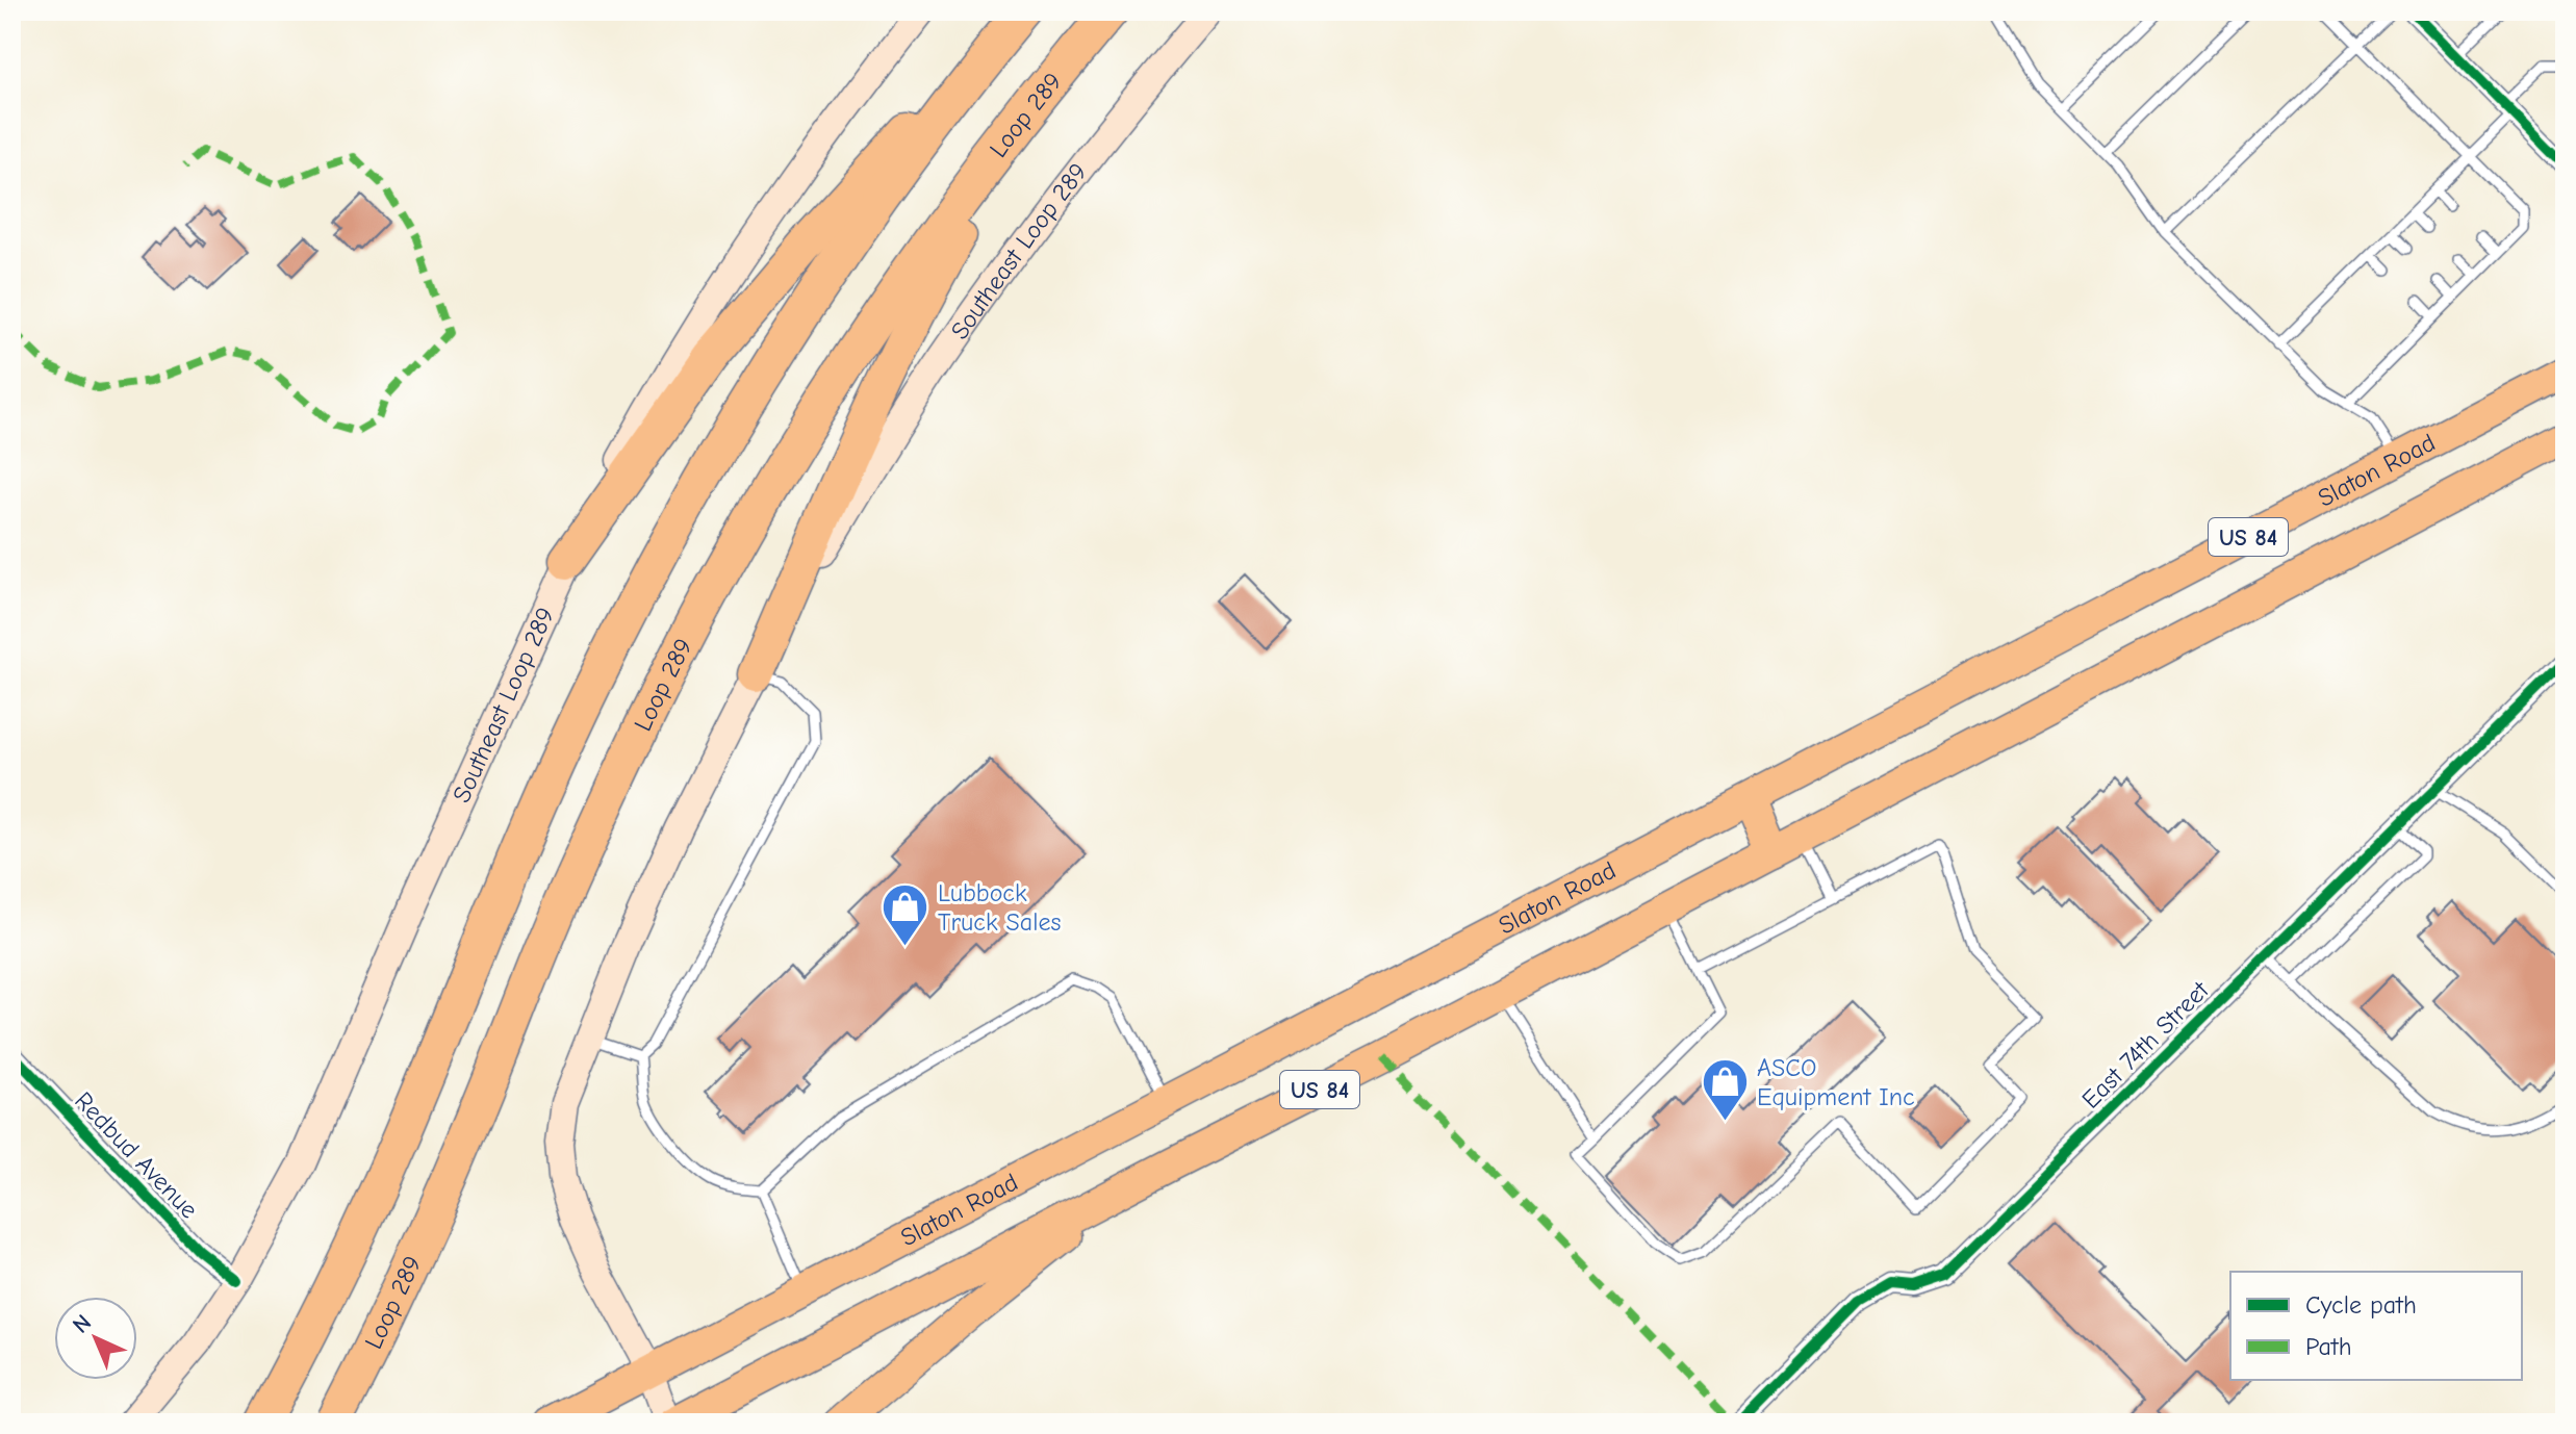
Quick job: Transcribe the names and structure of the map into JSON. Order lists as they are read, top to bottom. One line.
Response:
{"streets":{"highway":["Loop 289","Slaton Road","US 84"],"main road":["Southeast Loop 289"],"street":["East 74th Street","Redbud Avenue"]},"crossings":[["Southeast Loop 289","Slaton Road"],["Southeast Loop 289","US 84"],["Southeast Loop 289","Redbud Avenue"]],"places":{"shop":["Lubbock Truck Sales","ASCO Equipment Inc"]},"legend":["Cycle path","Path"],"north":"top left"}
